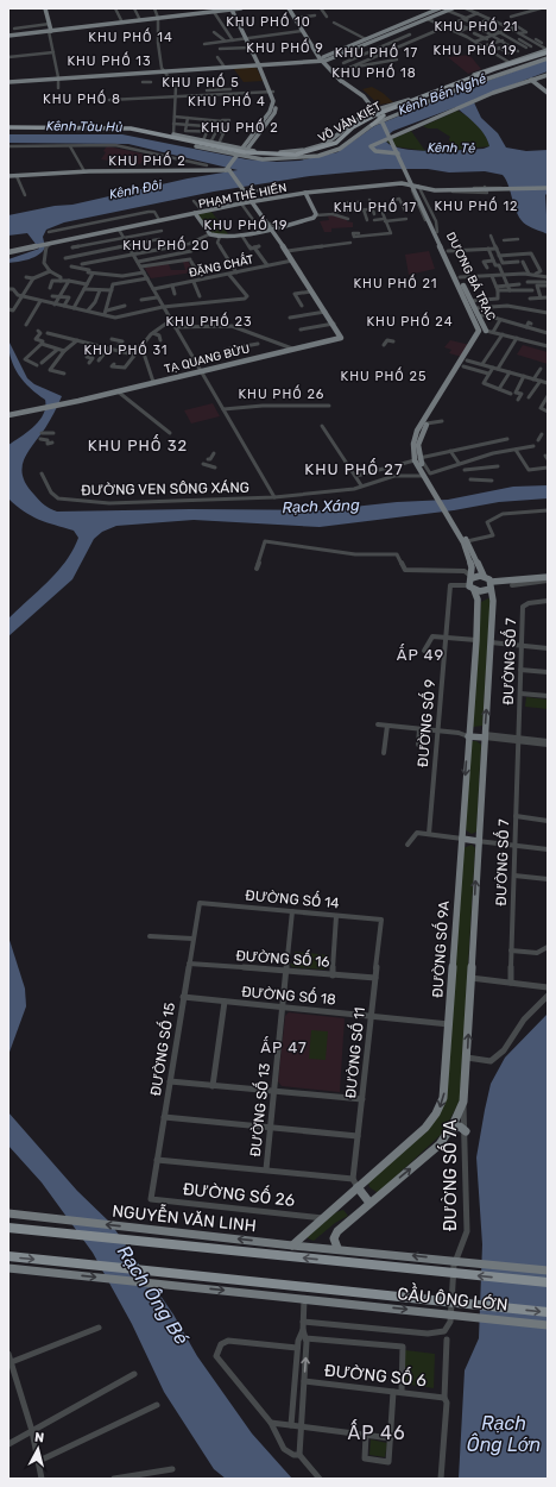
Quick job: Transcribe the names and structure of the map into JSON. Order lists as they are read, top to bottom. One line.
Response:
{"streets":{"highway":["VÕ VĂN KIỆT","NGUYỄN VĂN LINH","CẦU ÔNG LỚN"],"main road":["PHẠM THẾ HIỂN","DƯƠNG BÁ TRẠC","TẠ QUANG BỬU","ĐƯỜNG SỐ 9A"],"street":["ĐẶNG CHẤT","ĐƯỜNG VEN SÔNG XÁNG","ĐƯỜNG SỐ 7","ĐƯỜNG SỐ 9","ĐƯỜNG SỐ 14","ĐƯỜNG SỐ 16","ĐƯỜNG SỐ 18","ĐƯỜNG SỐ 15","ĐƯỜNG SỐ 11","ĐƯỜNG SỐ 13","ĐƯỜNG SỐ 7A","ĐƯỜNG SỐ 26","ĐƯỜNG SỐ 6"]},"crossings":[["PHẠM THẾ HIỂN","DƯƠNG BÁ TRẠC"],["ĐƯỜNG SỐ 9","ĐƯỜNG SỐ 9A"],["ĐƯỜNG SỐ 14","ĐƯỜNG SỐ 15"],["ĐƯỜNG SỐ 14","ĐƯỜNG SỐ 11"],["ĐƯỜNG SỐ 14","ĐƯỜNG SỐ 13"],["ĐƯỜNG SỐ 9A","ĐƯỜNG SỐ 18"],["ĐƯỜNG SỐ 9A","ĐƯỜNG SỐ 11"],["ĐƯỜNG SỐ 9A","ĐƯỜNG SỐ 26"],["ĐƯỜNG SỐ 9A","NGUYỄN VĂN LINH"],["ĐƯỜNG SỐ 16","ĐƯỜNG SỐ 15"],["ĐƯỜNG SỐ 16","ĐƯỜNG SỐ 11"],["ĐƯỜNG SỐ 16","ĐƯỜNG SỐ 13"],["ĐƯỜNG SỐ 18","ĐƯỜNG SỐ 15"],["ĐƯỜNG SỐ 18","ĐƯỜNG SỐ 11"],["ĐƯỜNG SỐ 18","ĐƯỜNG SỐ 13"],["ĐƯỜNG SỐ 15","ĐƯỜNG SỐ 26"],["NGUYỄN VĂN LINH","CẦU ÔNG LỚN"]],"districts":["KHU PHỐ 10","KHU PHỐ 21","KHU PHỐ 14","KHU PHỐ 9","KHU PHỐ 19","KHU PHỐ 17","KHU PHỐ 13","KHU PHỐ 18","KHU PHỐ 5","KHU PHỐ 8","KHU PHỐ 4","KHU PHỐ 2","KHU PHỐ 2","KHU PHỐ 12","KHU PHỐ 17","KHU PHỐ 19","KHU PHỐ 20","KHU PHỐ 21","KHU PHỐ 23","KHU PHỐ 24","KHU PHỐ 31","KHU PHỐ 25","KHU PHỐ 26","KHU PHỐ 32","KHU PHỐ 27","ẤP 49","ẤP 47","ẤP 46"],"water":["Kênh Bến Nghé","Kênh Tàu Hủ","Kênh Tẻ","Kênh Đôi","Rạch Xáng","Rạch Ông Bé","Rạch Ông Lớn"],"north":"top"}
